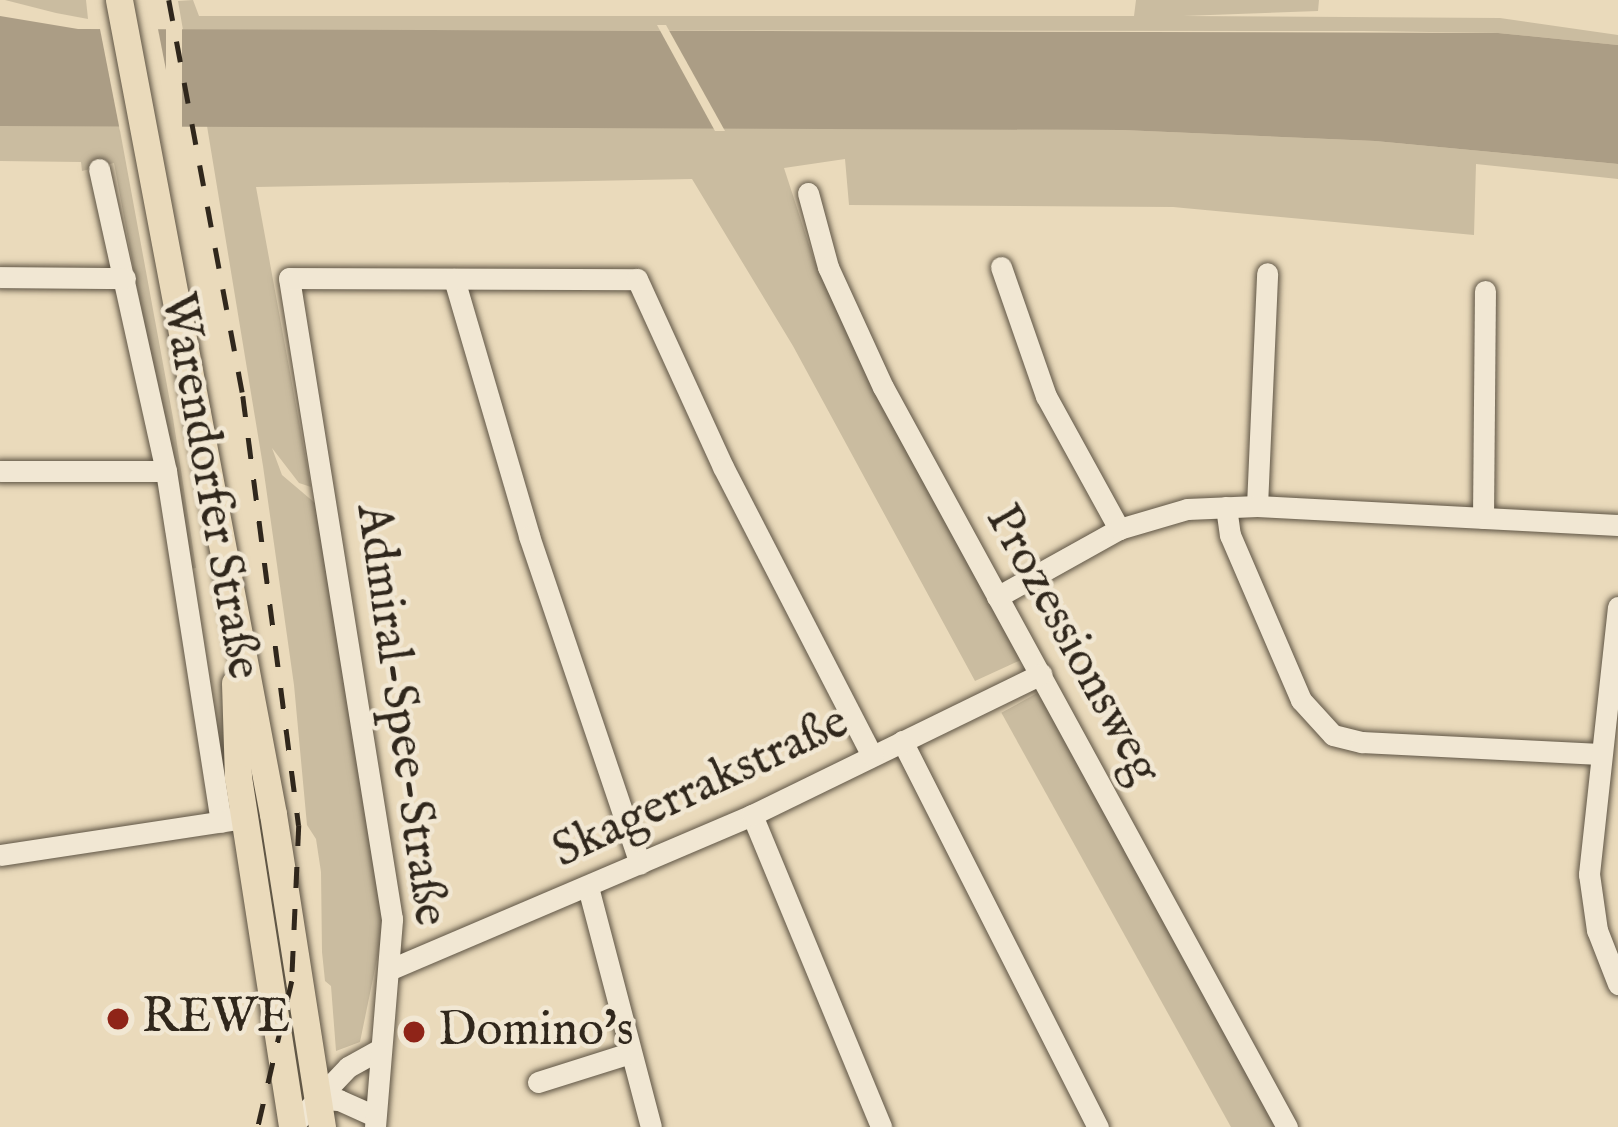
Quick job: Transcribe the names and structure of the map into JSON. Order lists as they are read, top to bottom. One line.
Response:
{"streets":{"main road":["Warendorfer Straße"],"street":["Prozessionsweg","Admiral-Spee-Straße","Skagerrakstraße"]},"crossings":[["Prozessionsweg","Skagerrakstraße"],["Admiral-Spee-Straße","Skagerrakstraße"]],"places":["REWE","Domino's"]}
